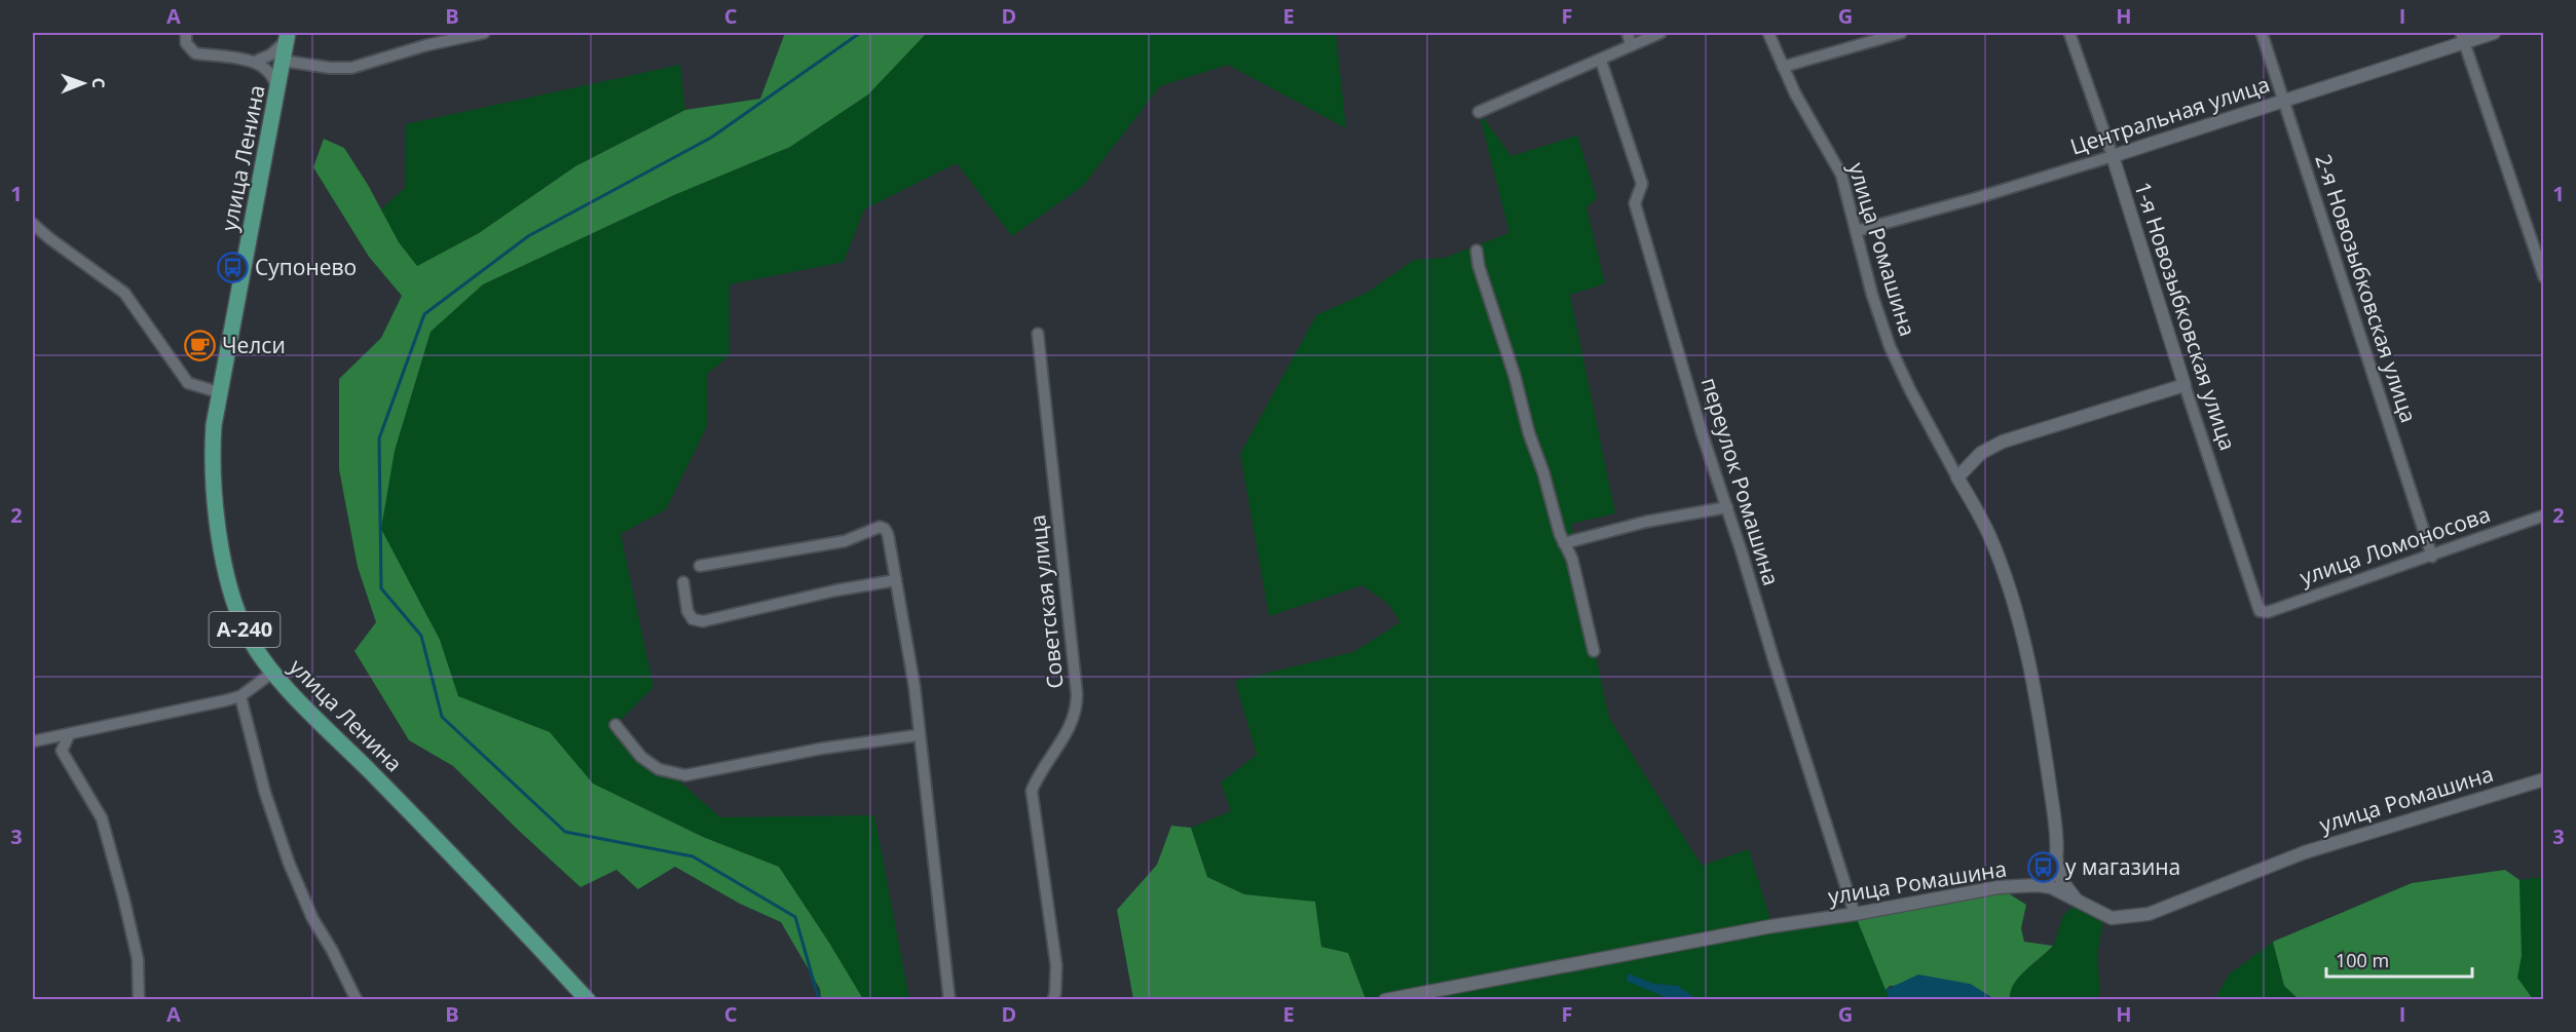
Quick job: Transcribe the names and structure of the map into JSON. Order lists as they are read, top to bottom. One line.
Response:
{"streets":{"main road":["улица Ленина","А-240"],"street":["Центральная улица","улица Ромашина","2-я Новозыбковская улица","1-я Новозыбковская улица","переулок Ромашина","улица Ломоносова","Советская улица"]},"crossings":[["Центральная улица","улица Ромашина"],["Центральная улица","2-я Новозыбковская улица"],["Центральная улица","1-я Новозыбковская улица"],["улица Ромашина","переулок Ромашина"],["2-я Новозыбковская улица","улица Ломоносова"],["1-я Новозыбковская улица","улица Ломоносова"]],"places":{"bus stop":["Супонево","у магазина"],"cafe":["Челси"]},"scale_bar":"100 m","north":"right","grid":{"columns":["A","B","C","D","E","F","G","H","I"],"rows":["1","2","3"]}}
